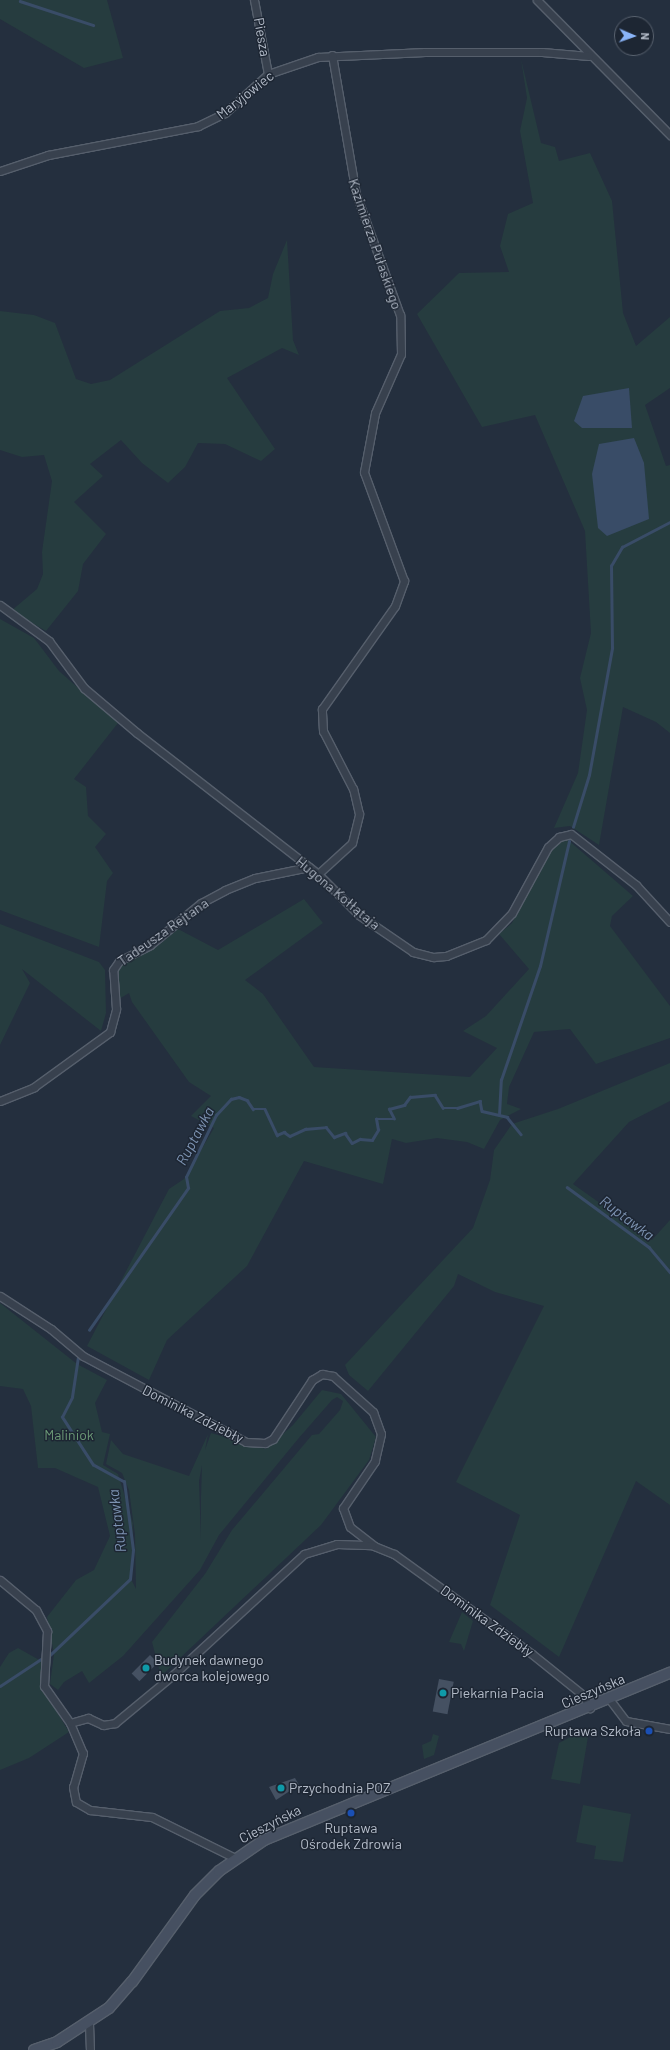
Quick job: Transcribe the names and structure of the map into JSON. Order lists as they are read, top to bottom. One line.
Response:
{"streets":{"main road":["Cieszyńska"],"street":["Piesza","Maryjowiec","Kazimierza Pułaskiego","Hugona Kołłątaja","Tadeusza Rejtana","Dominika Zdziebły"]},"crossings":[["Piesza","Maryjowiec"],["Maryjowiec","Kazimierza Pułaskiego"],["Kazimierza Pułaskiego","Hugona Kołłątaja"],["Hugona Kołłątaja","Tadeusza Rejtana"],["Dominika Zdziebły","Cieszyńska"]],"water":["Ruptawka"],"parks":["Maliniok"],"places":["Budynek dawnego dworca kolejowego","Piekarnia Pacia","Ruptawa Szkoła","Przychodnia POZ","Ruptawa Ośrodek Zdrowia"],"north":"right"}
